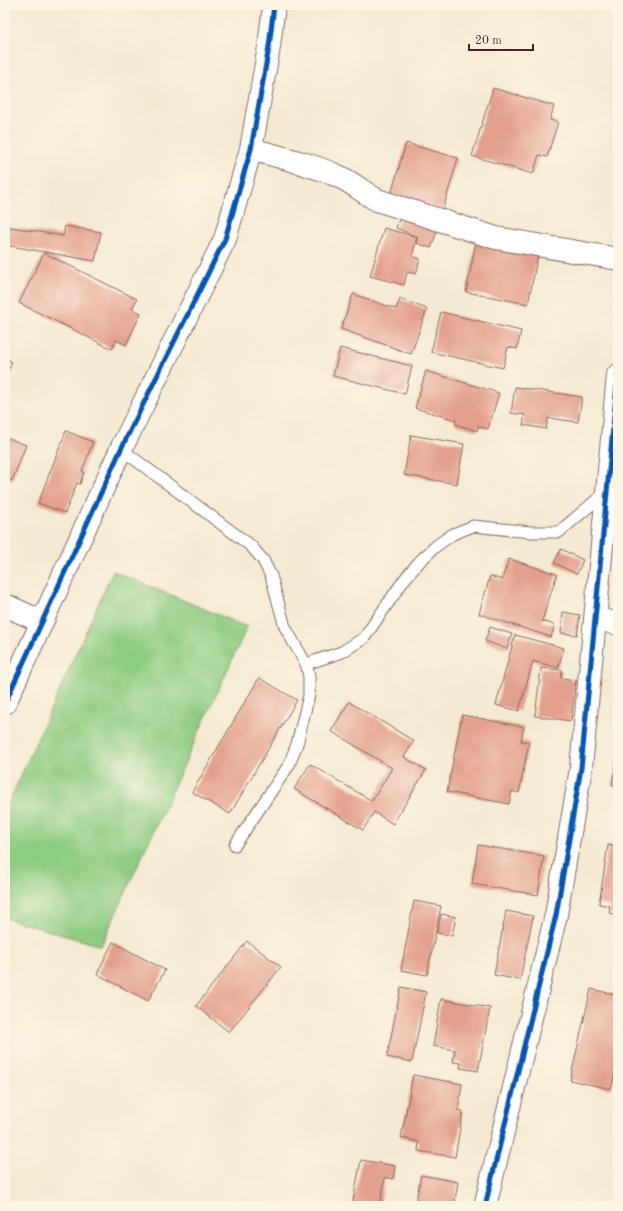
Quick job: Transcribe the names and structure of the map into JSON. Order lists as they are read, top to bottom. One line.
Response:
{"scale_bar":"20 m"}
